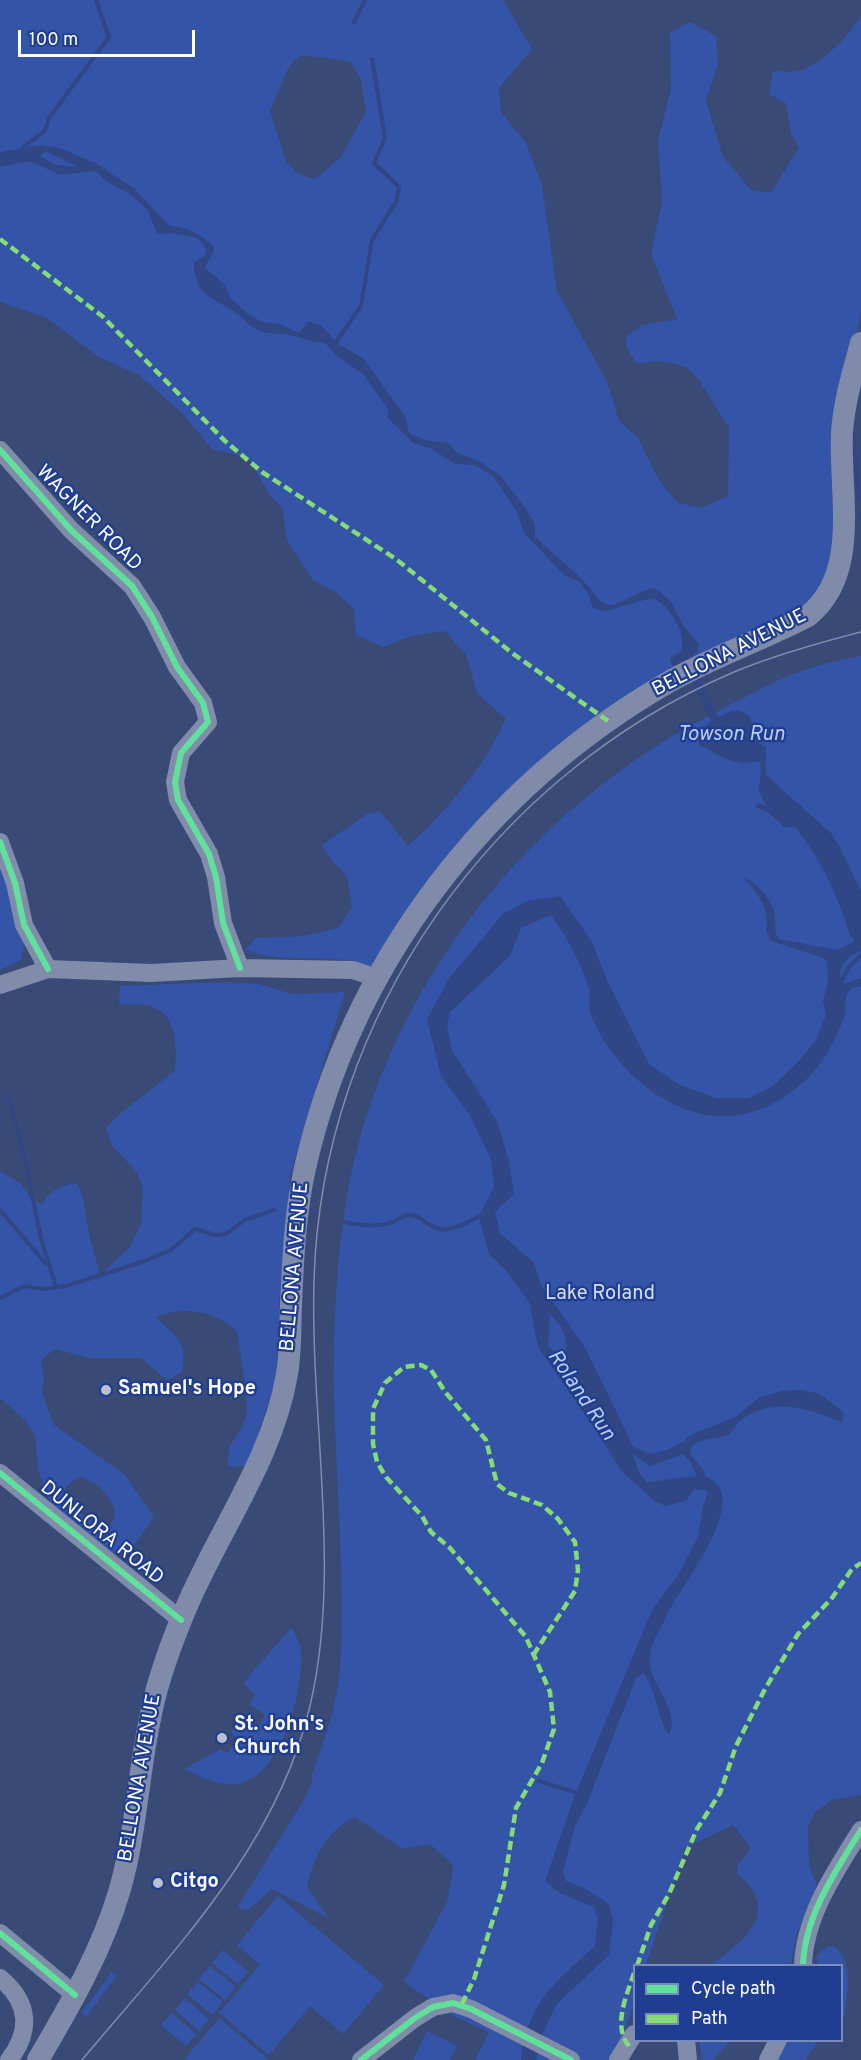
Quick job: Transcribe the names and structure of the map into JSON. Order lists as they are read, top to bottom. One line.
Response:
{"streets":{"main road":["BELLONA AVENUE"],"street":["WAGNER ROAD","DUNLORA ROAD"]},"crossings":[["BELLONA AVENUE","DUNLORA ROAD"]],"water":["Towson Run","Roland Run"],"parks":["Lake Roland"],"places":["Samuel's Hope","St. John's Church","Citgo"],"legend":["Cycle path","Path"],"scale_bar":"100 m"}
